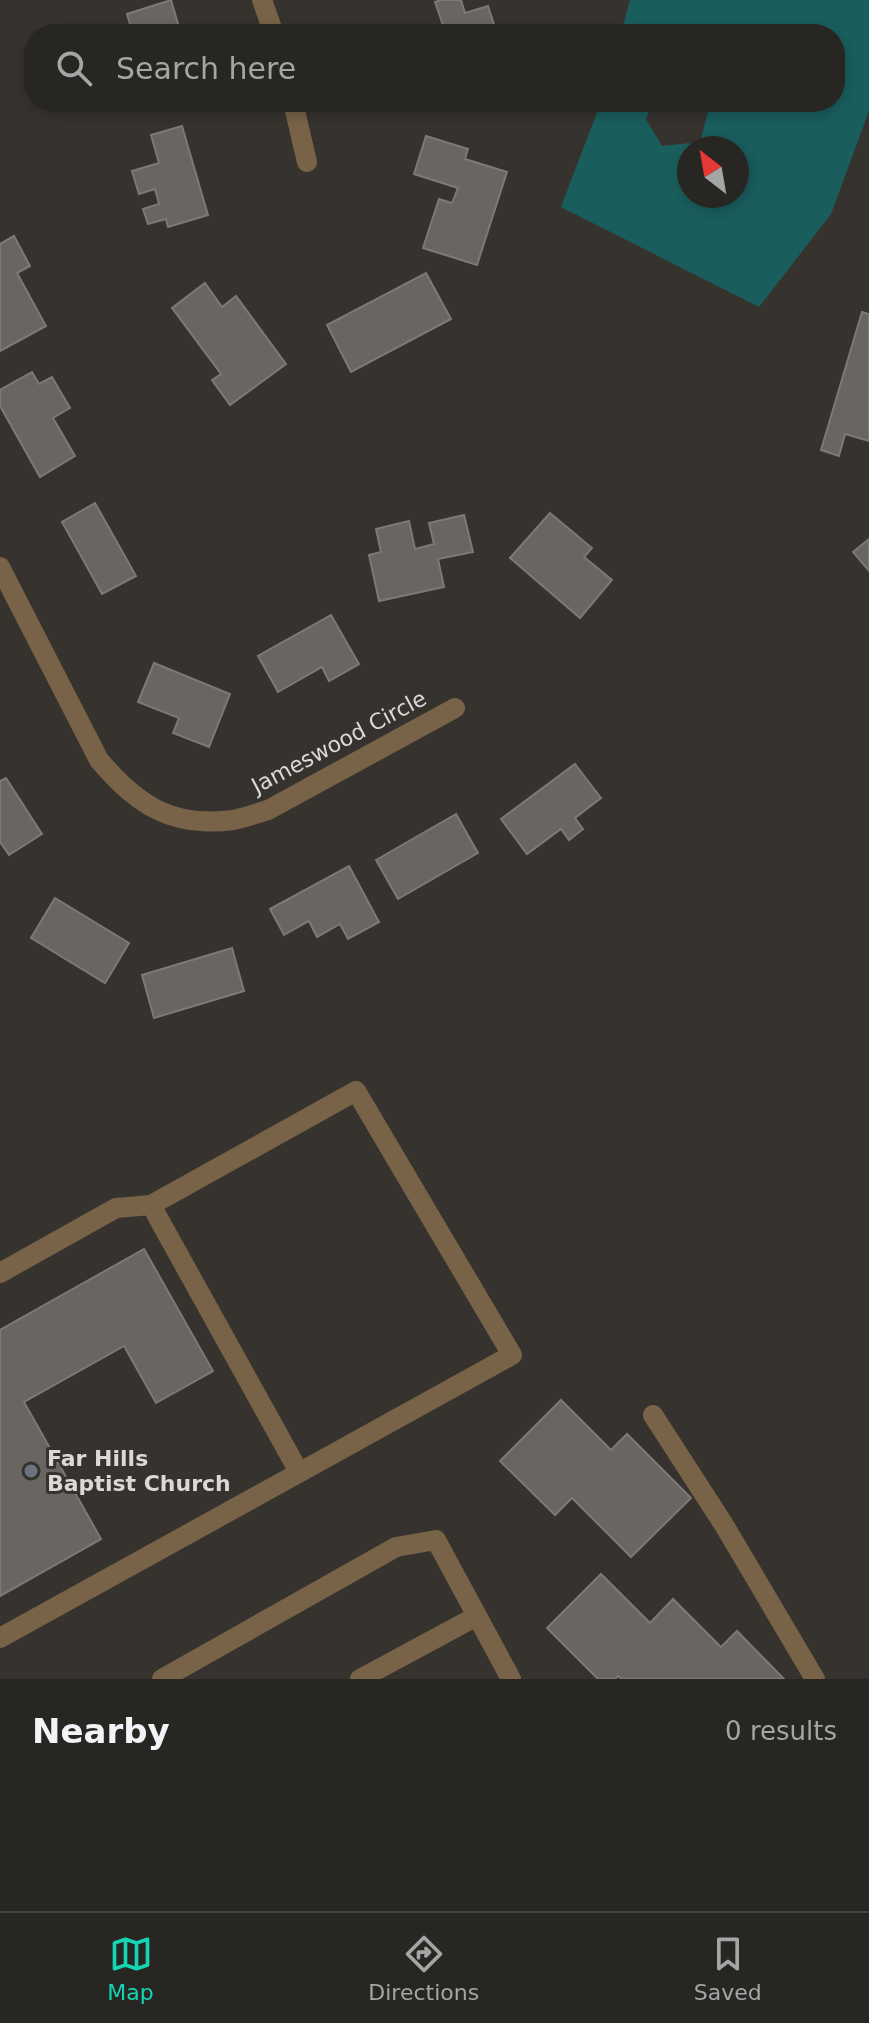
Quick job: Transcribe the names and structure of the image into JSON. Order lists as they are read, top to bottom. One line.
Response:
{"streets":{"street":["Jameswood Circle"]},"places":["Far Hills Baptist Church"],"north":"top left","page":{"search":"Search here","heading":["Nearby","0 results"],"nav":["Map","Directions","Saved"]}}
